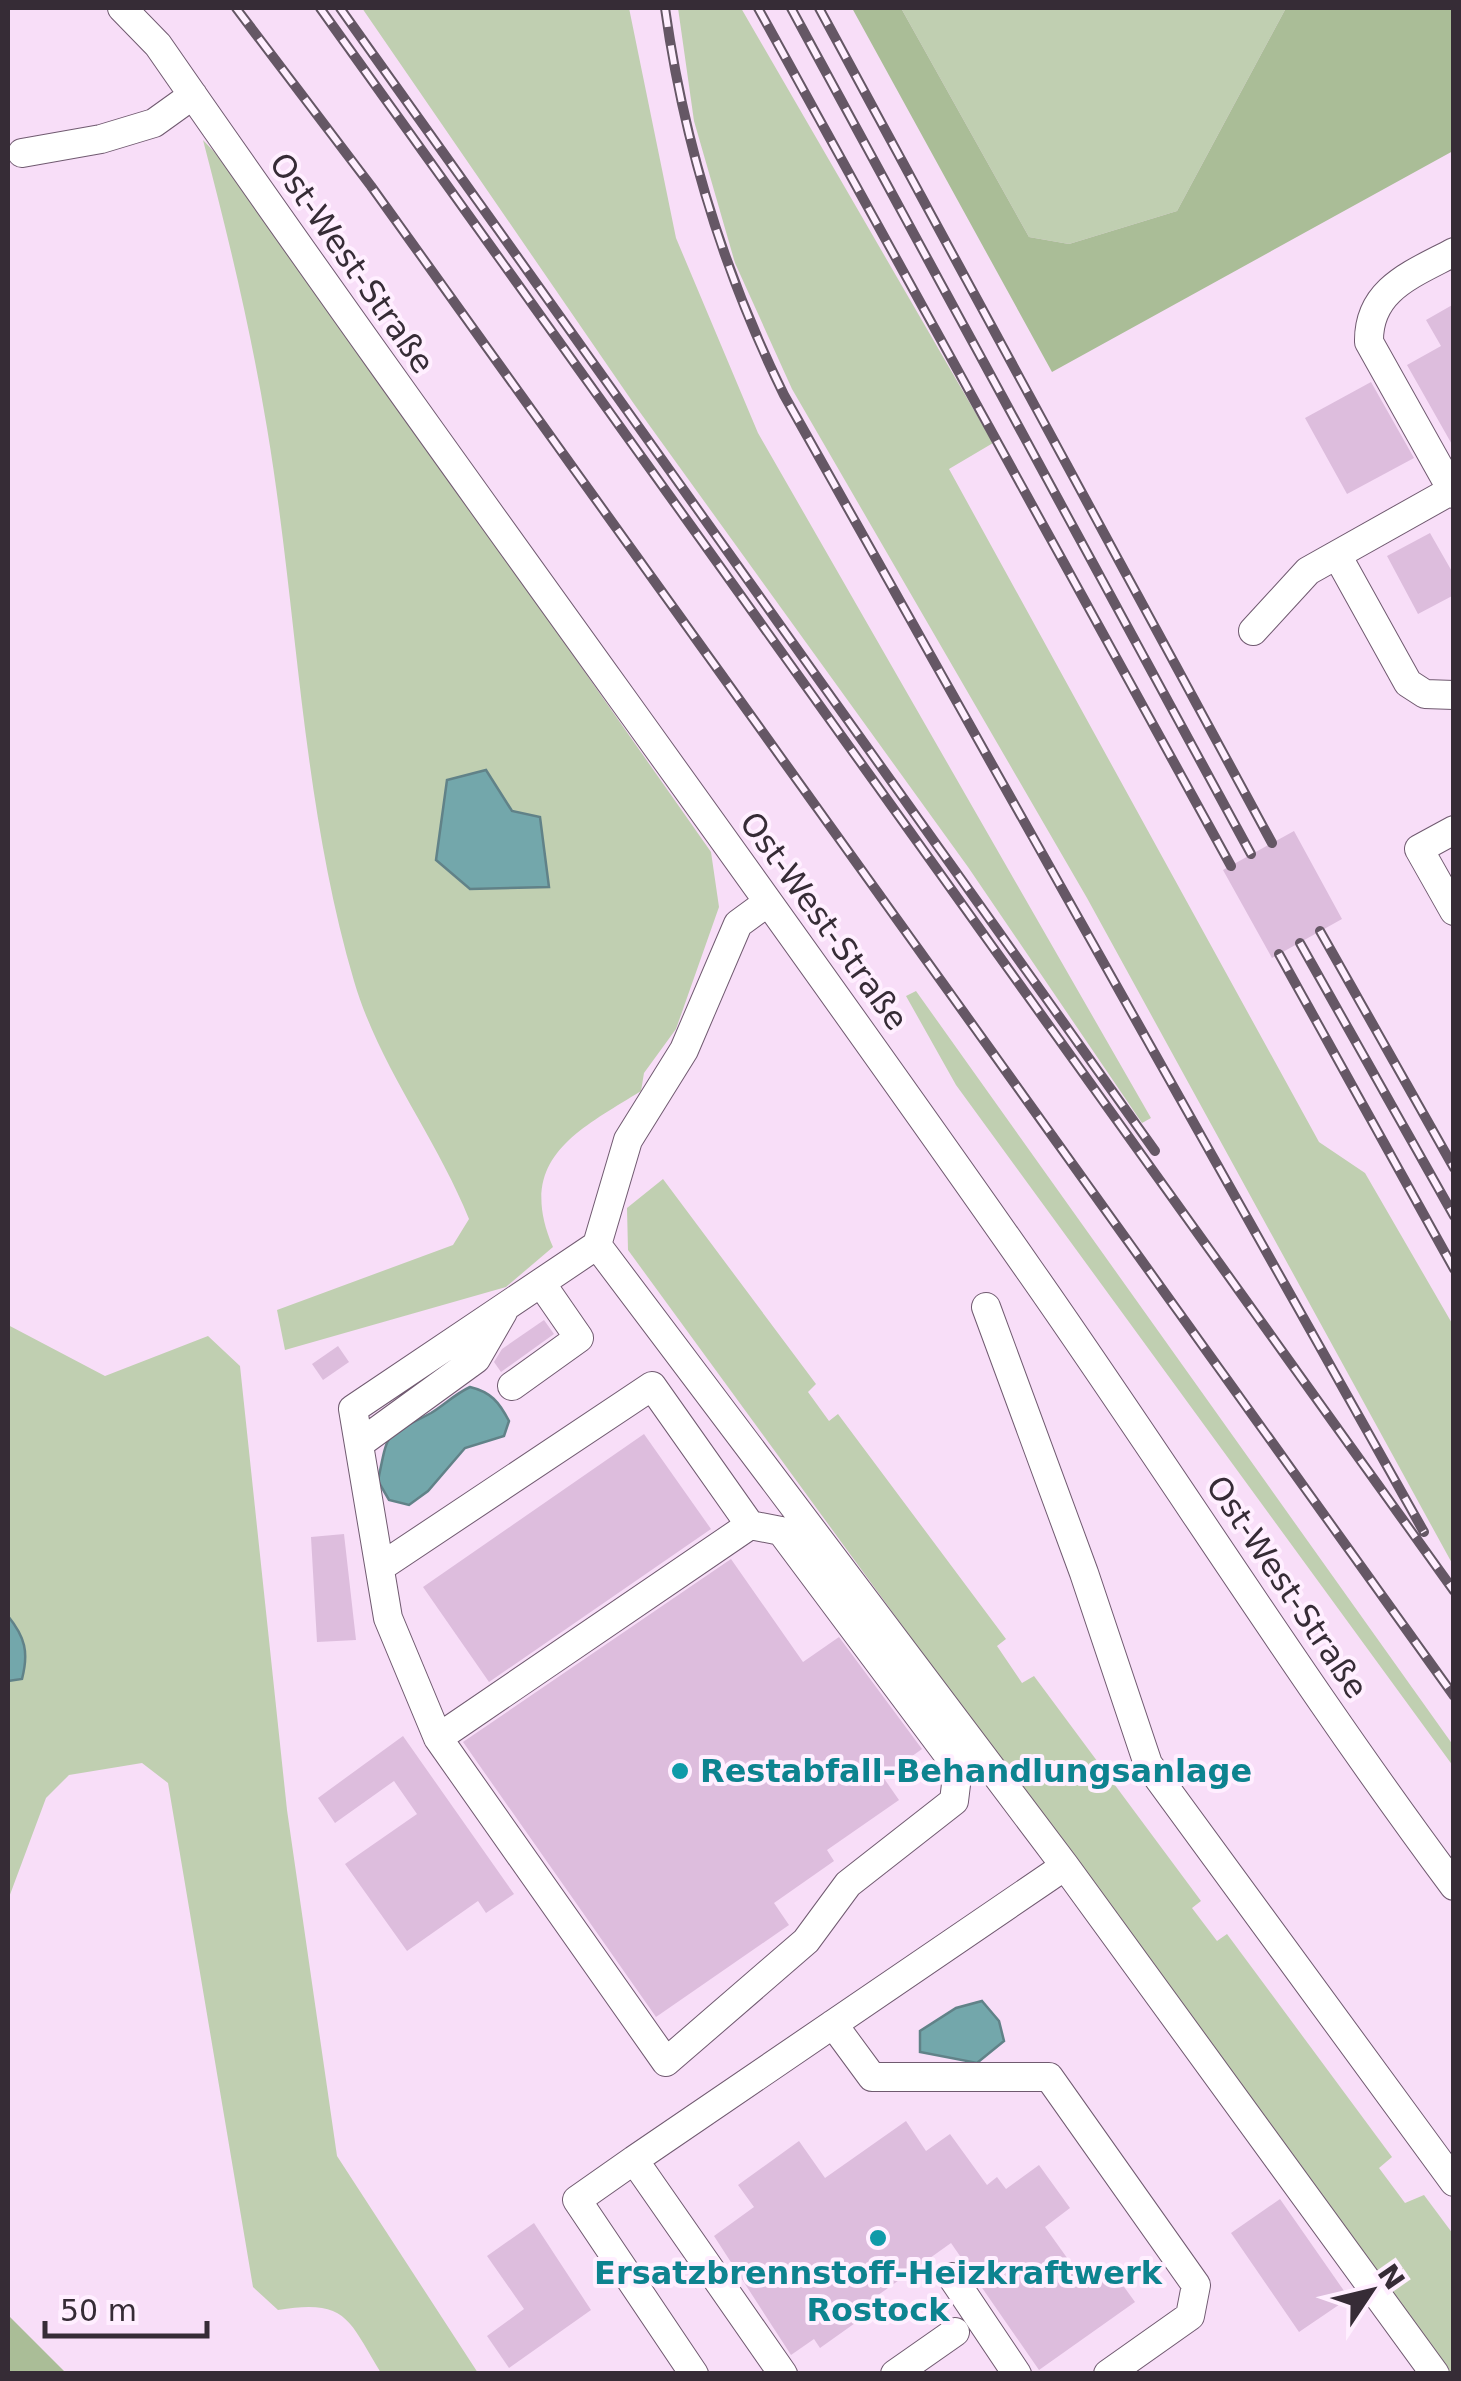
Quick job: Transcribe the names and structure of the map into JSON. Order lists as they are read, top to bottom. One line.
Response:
{"streets":{"street":["Ost-West-Straße"]},"places":["Restabfall-Behandlungsanlage","Ersatzbrennstoff-Heizkraftwerk Rostock"],"scale_bar":"50 m","north":"top right"}
